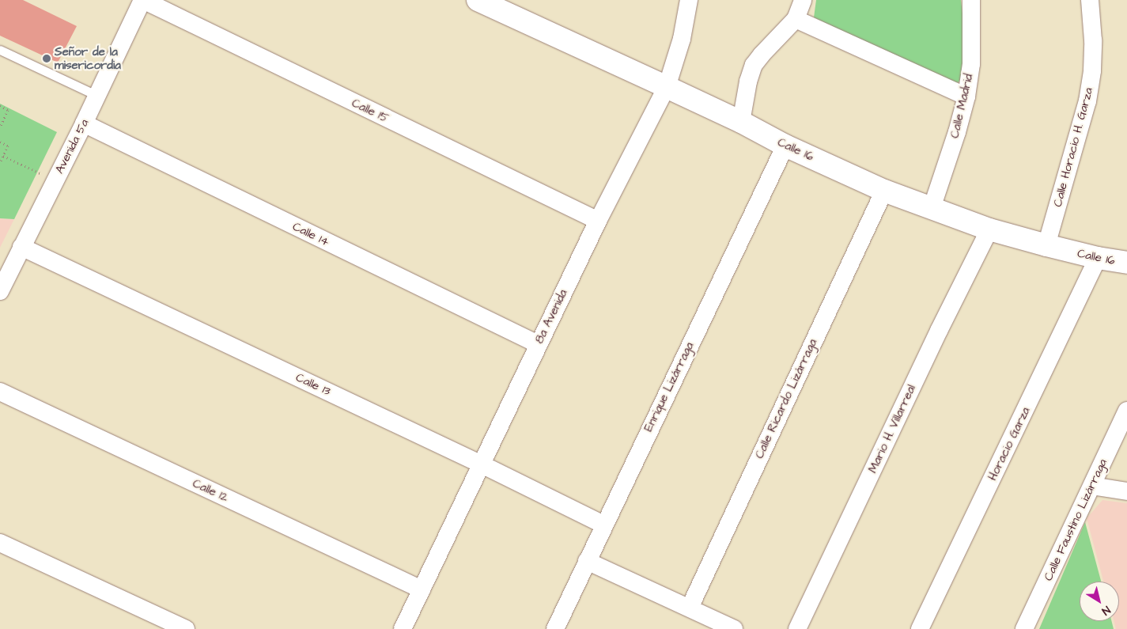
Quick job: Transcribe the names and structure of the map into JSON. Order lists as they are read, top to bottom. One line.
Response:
{"streets":{"street":["Calle Madrid","Calle 15","Avenida 5a","Calle Horacio H. Garza","Calle 16","Calle 14","8a Avenida","Calle 13","Enrique Lizárraga","Calle Ricardo Lizárraga","Mario H. Villarreal","Horacio Garza","Calle 12","Calle Faustino Lizárraga"]},"crossings":[["Calle Madrid","Calle 16"],["Calle 15","Avenida 5a"],["Calle 15","8a Avenida"],["Avenida 5a","Calle 14"],["Avenida 5a","Calle 13"],["Calle Horacio H. Garza","Calle 16"],["Calle 16","8a Avenida"],["Calle 16","Enrique Lizárraga"],["Calle 16","Calle Ricardo Lizárraga"],["Calle 16","Mario H. Villarreal"],["Calle 16","Horacio Garza"],["Calle 14","8a Avenida"],["8a Avenida","Calle 13"],["8a Avenida","Calle 12"],["Calle 13","Enrique Lizárraga"]],"places":["Señor de la misericordia"],"north":"bottom right"}
